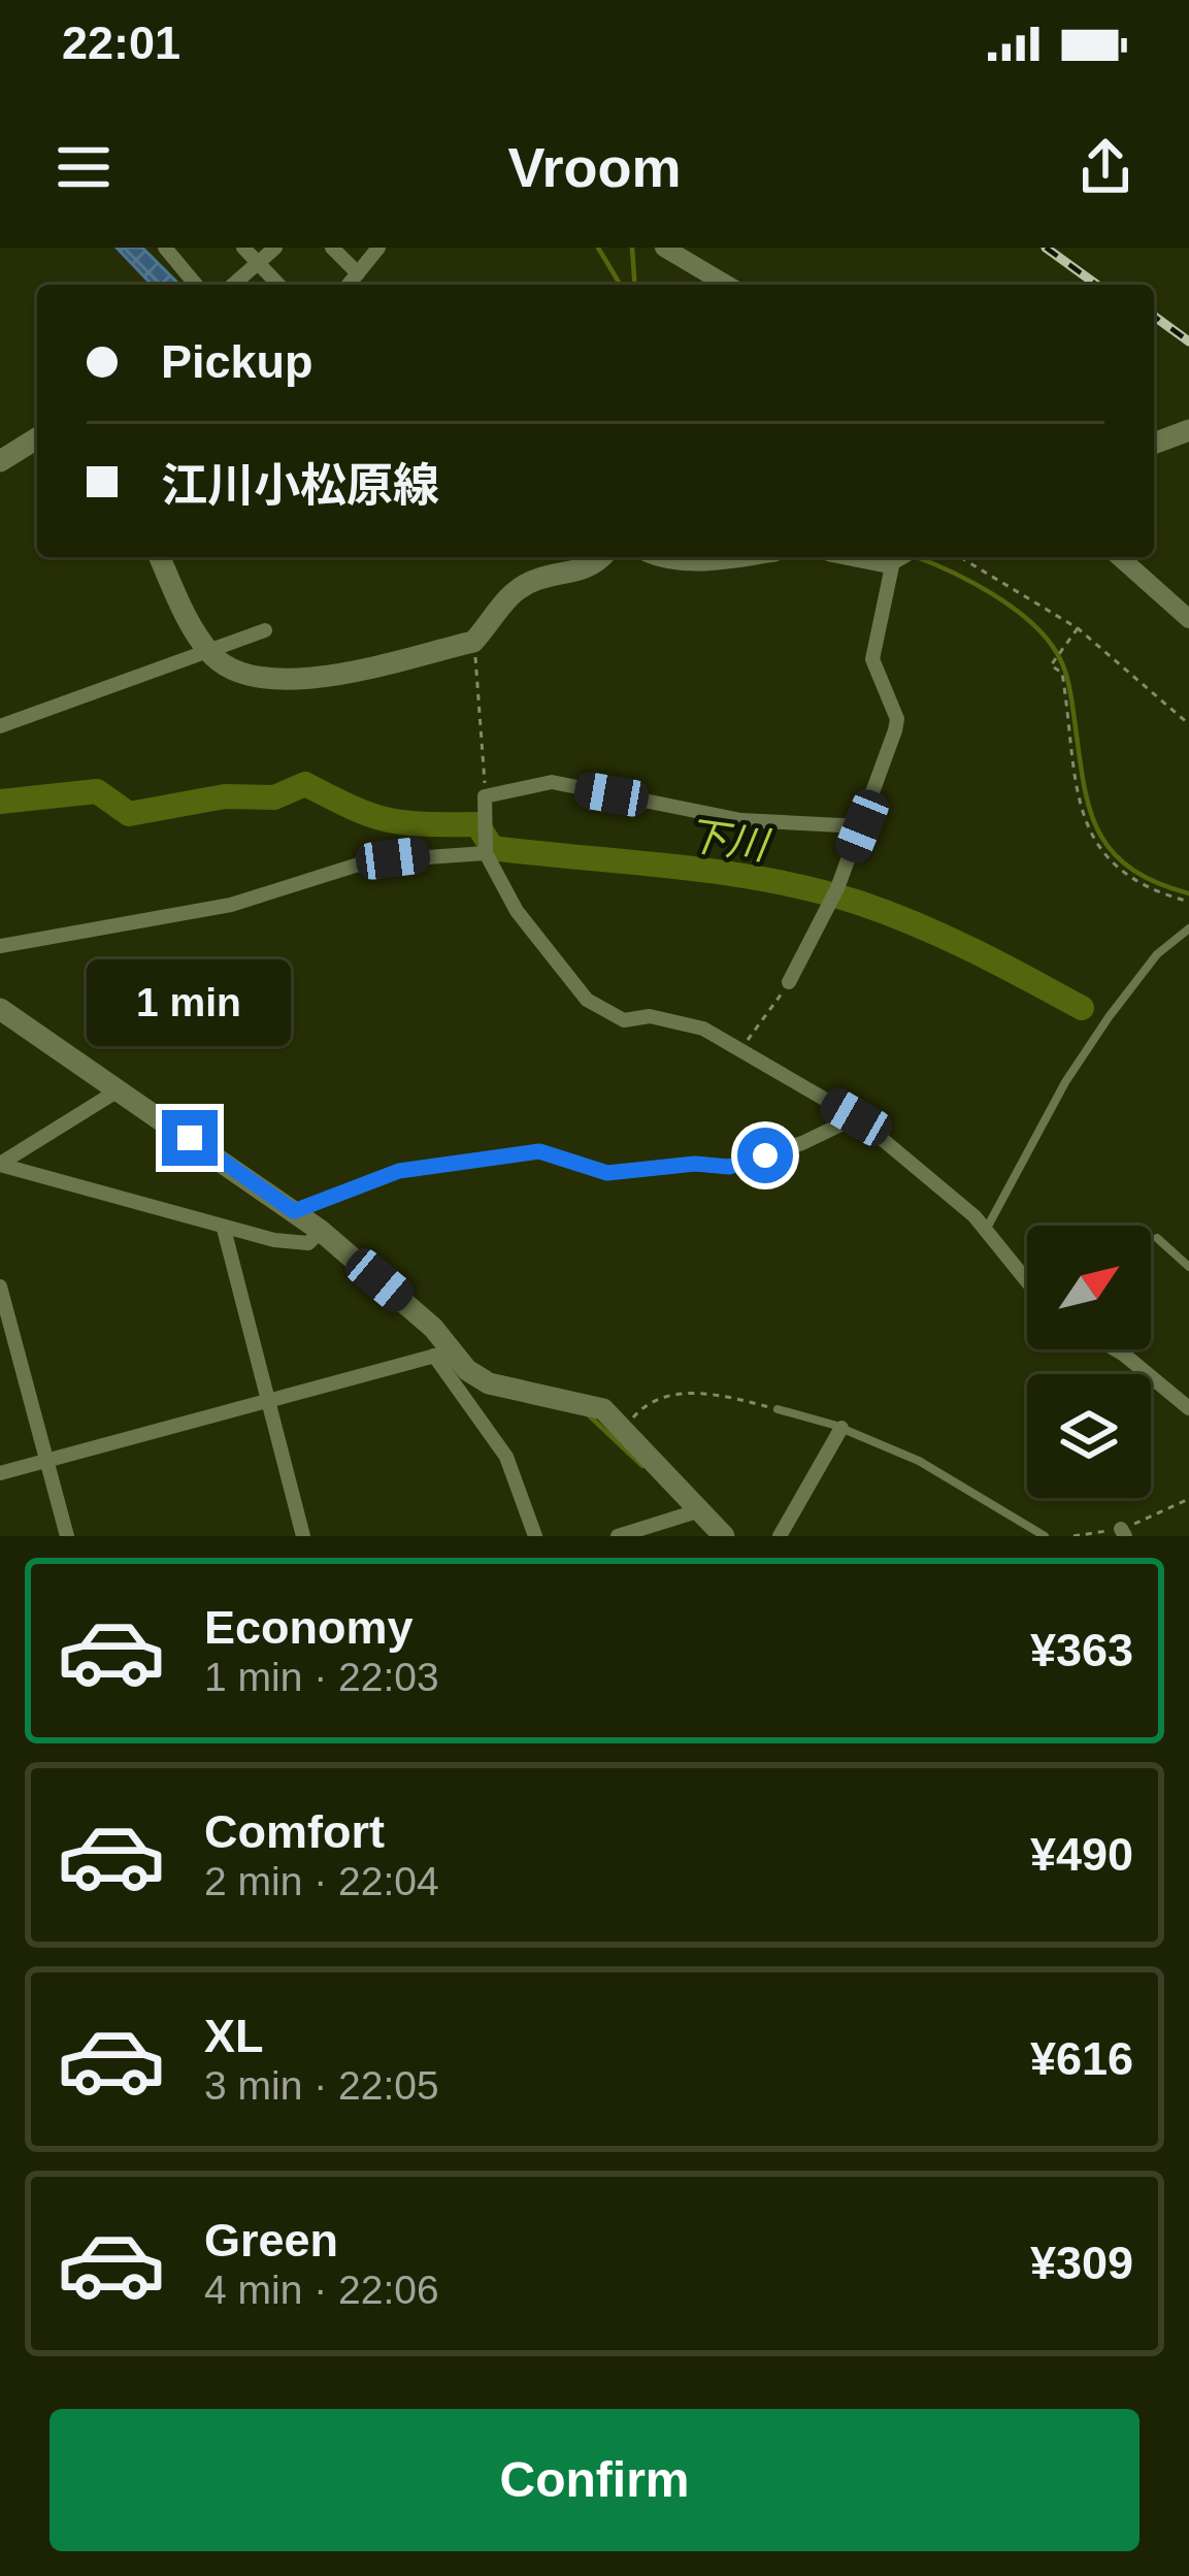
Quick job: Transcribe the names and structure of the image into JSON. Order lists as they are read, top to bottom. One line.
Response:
{"water":["下川"],"north":"top right","page":{"status":"22:01","header":"Vroom","banner":["Pickup","江川小松原線"],"bubble":"1 min","list":[{"name":"Economy","note":"1 min · 22:03","value":"¥363"},{"name":"Comfort","note":"2 min · 22:04","value":"¥490"},{"name":"XL","note":"3 min · 22:05","value":"¥616"},{"name":"Green","note":"4 min · 22:06","value":"¥309"}],"buttons":"Confirm"}}
